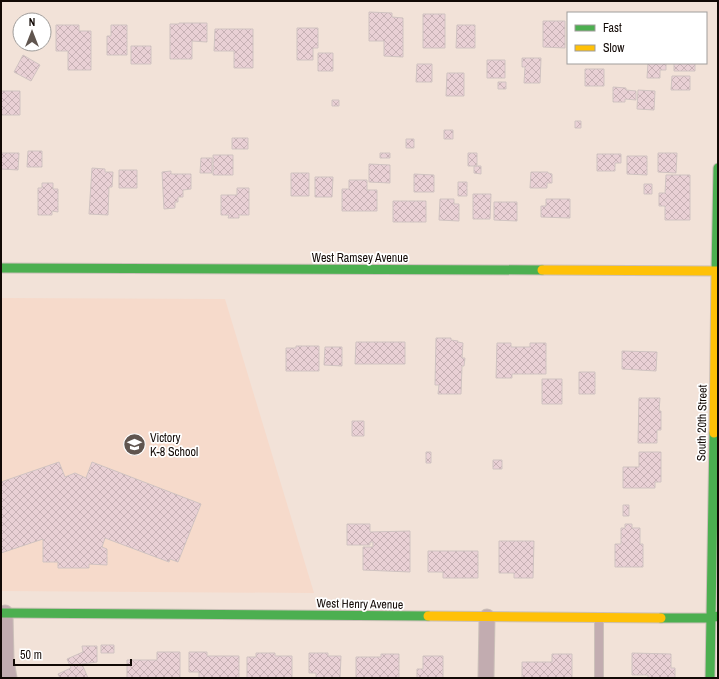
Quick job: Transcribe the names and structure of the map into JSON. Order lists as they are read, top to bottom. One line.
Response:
{"streets":{"street":["West Ramsey Avenue","South 20th Street","West Henry Avenue"]},"crossings":[["West Ramsey Avenue","South 20th Street"],["South 20th Street","West Henry Avenue"]],"places":{"school or university":["Victory K-8 School"]},"legend":["Fast","Slow"],"scale_bar":"50 m","north":"top"}
